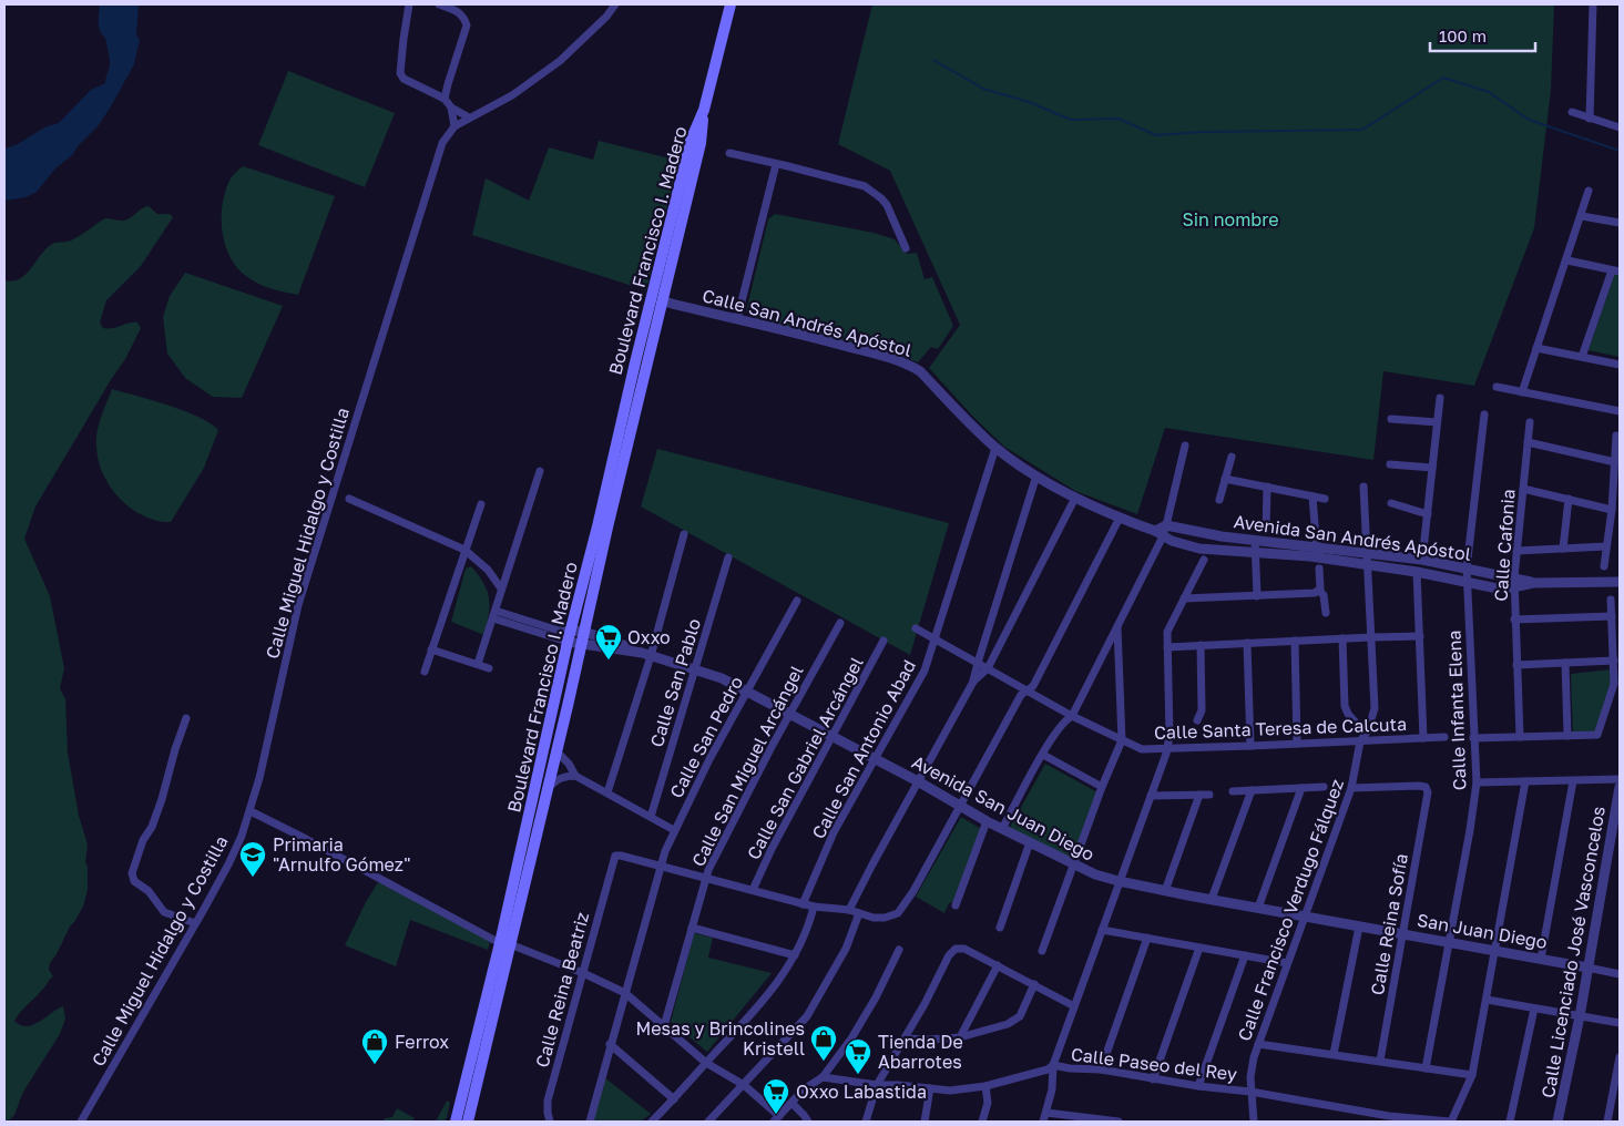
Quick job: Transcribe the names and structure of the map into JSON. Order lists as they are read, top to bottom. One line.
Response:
{"streets":{"main road":["Boulevard Francisco I. Madero"],"street":["Calle San Andrés Apóstol","Calle Miguel Hidalgo y Costilla","Avenida San Andrés Apóstol","Calle Cafonia","Calle San Pablo","Calle Infanta Elena","Calle Santa Teresa de Calcuta","Calle San Pedro","Calle San Antonio Abad","Calle San Gabriel Arcángel","Calle San Miguel Arcángel","Avenida San Juan Diego","Calle Francisco Verdugo Fálquez","Calle Reina Sofía","San Juan Diego","Calle Licenciado José Vasconcelos","Calle Reina Beatriz","Calle Paseo del Rey"]},"crossings":[["Boulevard Francisco I. Madero","Calle San Andrés Apóstol"],["Boulevard Francisco I. Madero","Avenida San Juan Diego"],["Calle San Andrés Apóstol","Avenida San Andrés Apóstol"],["Calle San Andrés Apóstol","Calle San Antonio Abad"],["Avenida San Andrés Apóstol","Calle Cafonia"],["Avenida San Andrés Apóstol","Calle Infanta Elena"],["Avenida San Andrés Apóstol","Calle Francisco Verdugo Fálquez"],["Calle San Pablo","Avenida San Juan Diego"],["Calle Infanta Elena","San Juan Diego"],["Calle Santa Teresa de Calcuta","Calle San Antonio Abad"],["Calle Santa Teresa de Calcuta","Calle Francisco Verdugo Fálquez"],["Calle San Pedro","Avenida San Juan Diego"],["Calle San Pedro","Calle Reina Beatriz"],["Calle San Antonio Abad","Avenida San Juan Diego"],["Calle San Gabriel Arcángel","Avenida San Juan Diego"],["Calle San Miguel Arcángel","Avenida San Juan Diego"],["Avenida San Juan Diego","Calle Francisco Verdugo Fálquez"],["Avenida San Juan Diego","Calle Reina Sofía"],["Avenida San Juan Diego","San Juan Diego"],["Calle Francisco Verdugo Fálquez","Calle Reina Sofía"],["Calle Francisco Verdugo Fálquez","Calle Paseo del Rey"],["Calle Reina Sofía","San Juan Diego"],["San Juan Diego","Calle Licenciado José Vasconcelos"]],"parks":["Sin nombre"],"places":{"supermarket":["Oxxo","Tienda De Abarrotes","Oxxo Labastida"],"school or university":["Primaria \"Arnulfo Gómez\""],"shop":["Mesas y Brincolines Kristell","Ferrox"]},"scale_bar":"100 m"}
